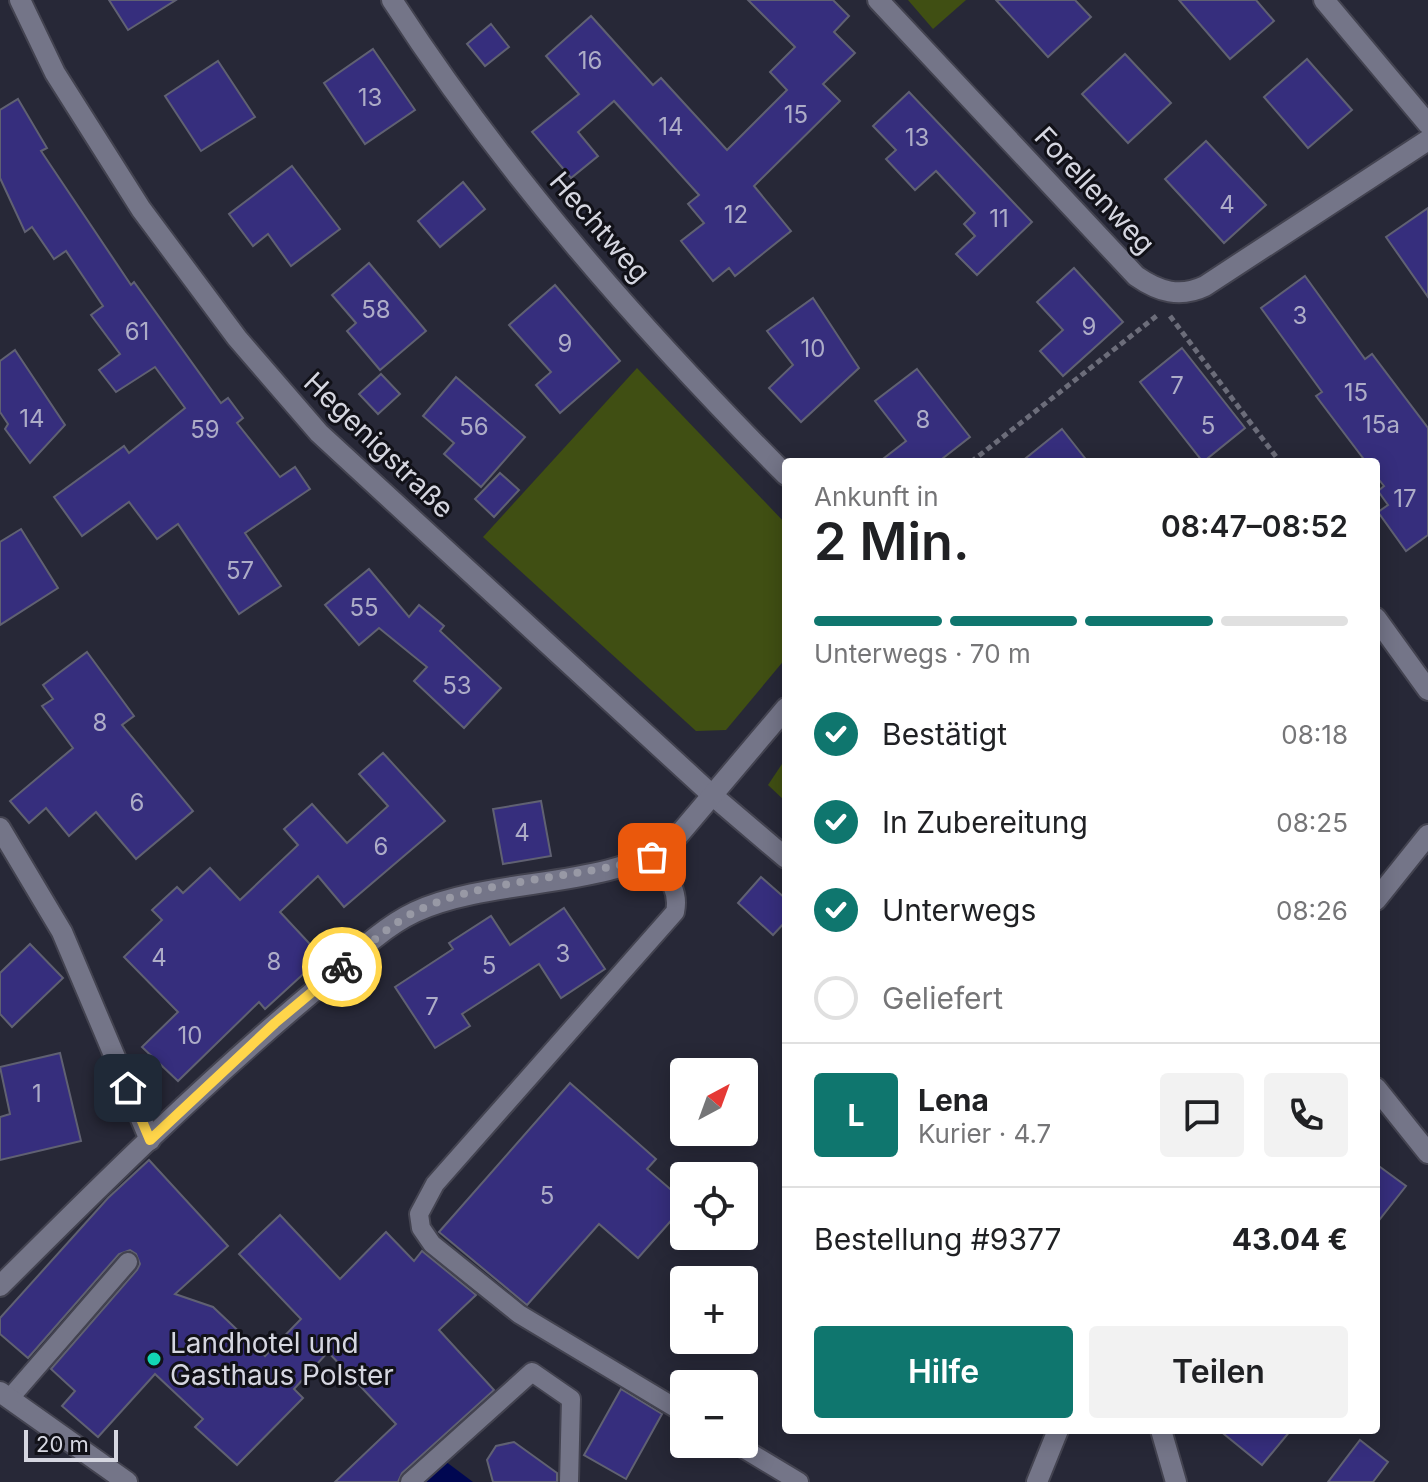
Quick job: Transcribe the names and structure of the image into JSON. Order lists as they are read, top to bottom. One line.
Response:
{"streets":{"street":["Forellenweg","Hechtweg","Hegenigstraße"]},"places":["Landhotel und Gasthaus Polster"],"house_numbers":["16","13","15","14","13","4","12","11","58","3","9","61","9","10","7","15","14","8","15a","5","56","59","17","57","55","53","8","6","4","6","3","4","8","5","7","10","1","5"],"scale_bar":"20 m","north":"top right","page":{"heading":["2 Min.","Ankunft in","08:47–08:52"],"panel":["Lena","Kurier · 4.7","Bestellung #9377","43.04 €"],"bar":"Unterwegs · 70 m","list":[["Bestätigt","08:18"],["In Zubereitung","08:25"],["Unterwegs","08:26"],"Geliefert"],"map_buttons":["+","−"],"round":"L","buttons":["Hilfe","Teilen"],"scale":"20 m"}}
